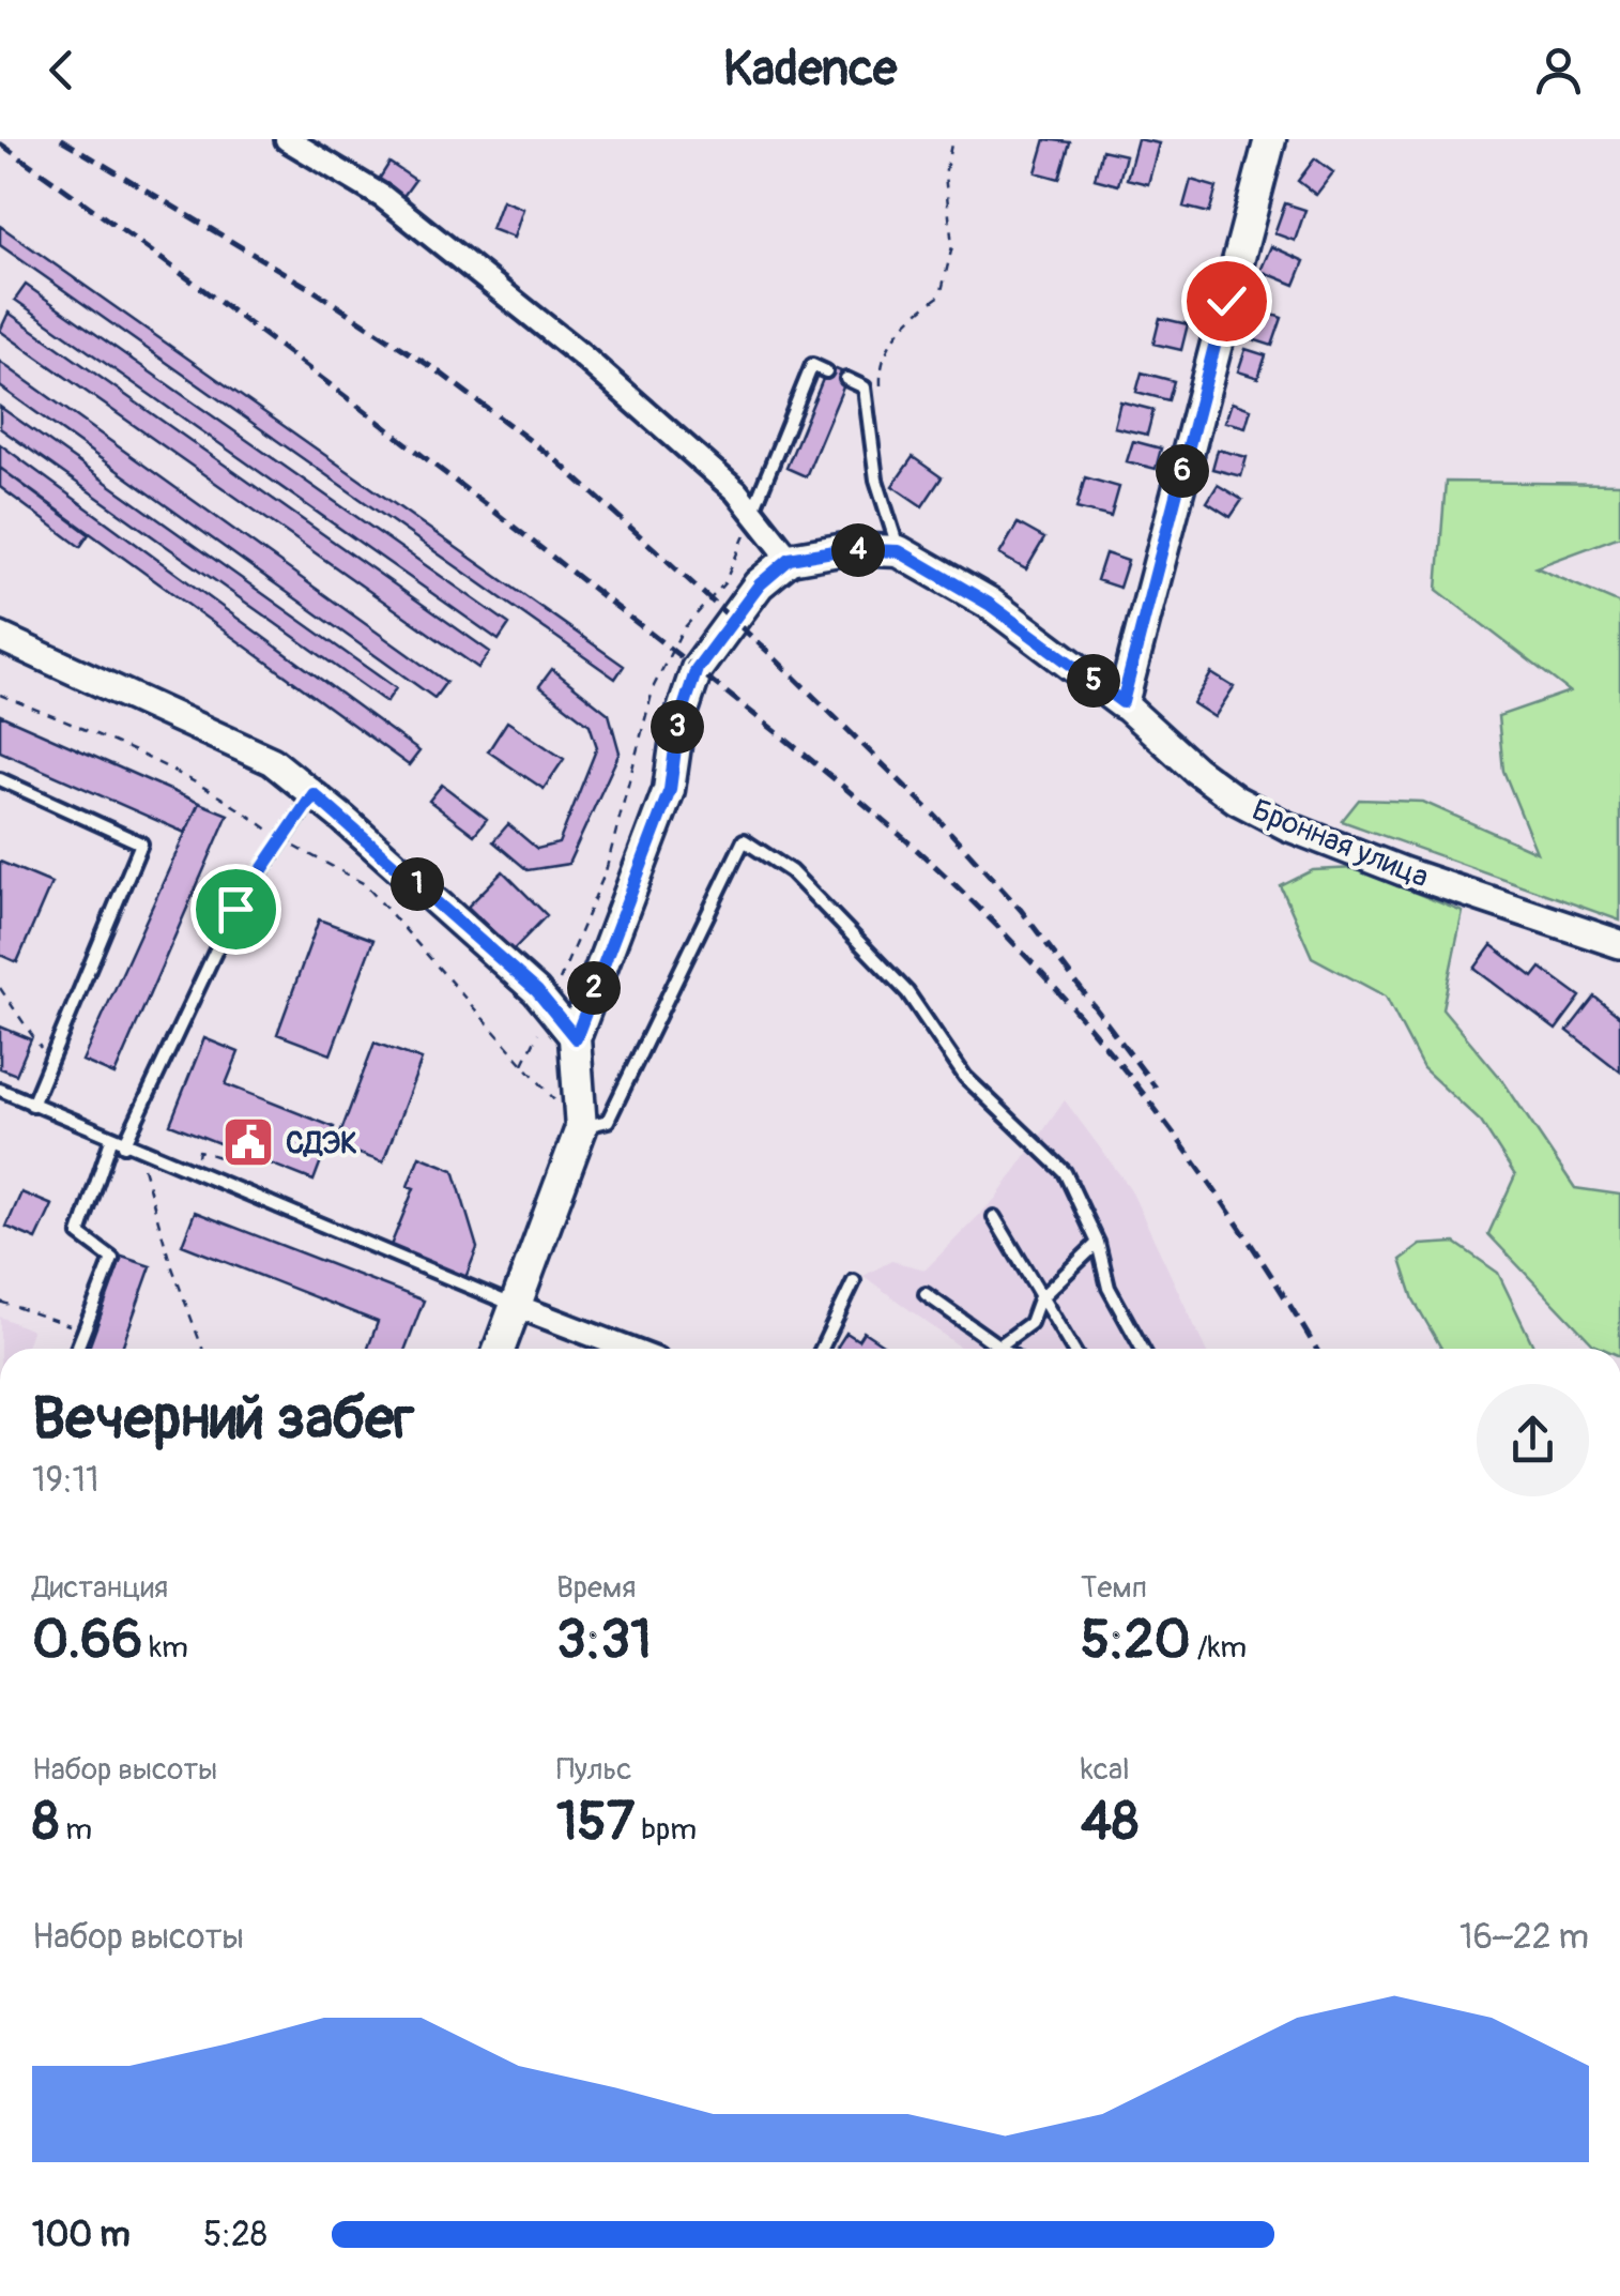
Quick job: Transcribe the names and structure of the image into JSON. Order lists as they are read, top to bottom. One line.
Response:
{"streets":{"main road":["Бронная улица"]},"places":{"public building":["СДЭК"]},"page":{"header":"Kadence","pins":["6","4","5","3","1","2"],"heading":["Вечерний забег","19:11"],"stats":[["Дистанция","0.66 km"],["Время","3:31"],["Темп","5:20 /km"],["Набор высоты","8 m"],["Пульс","157 bpm"],["kcal","48"]],"chart":["Набор высоты","16–22 m"],"list":[{"name":"100 m","note":"5:28"}]}}
